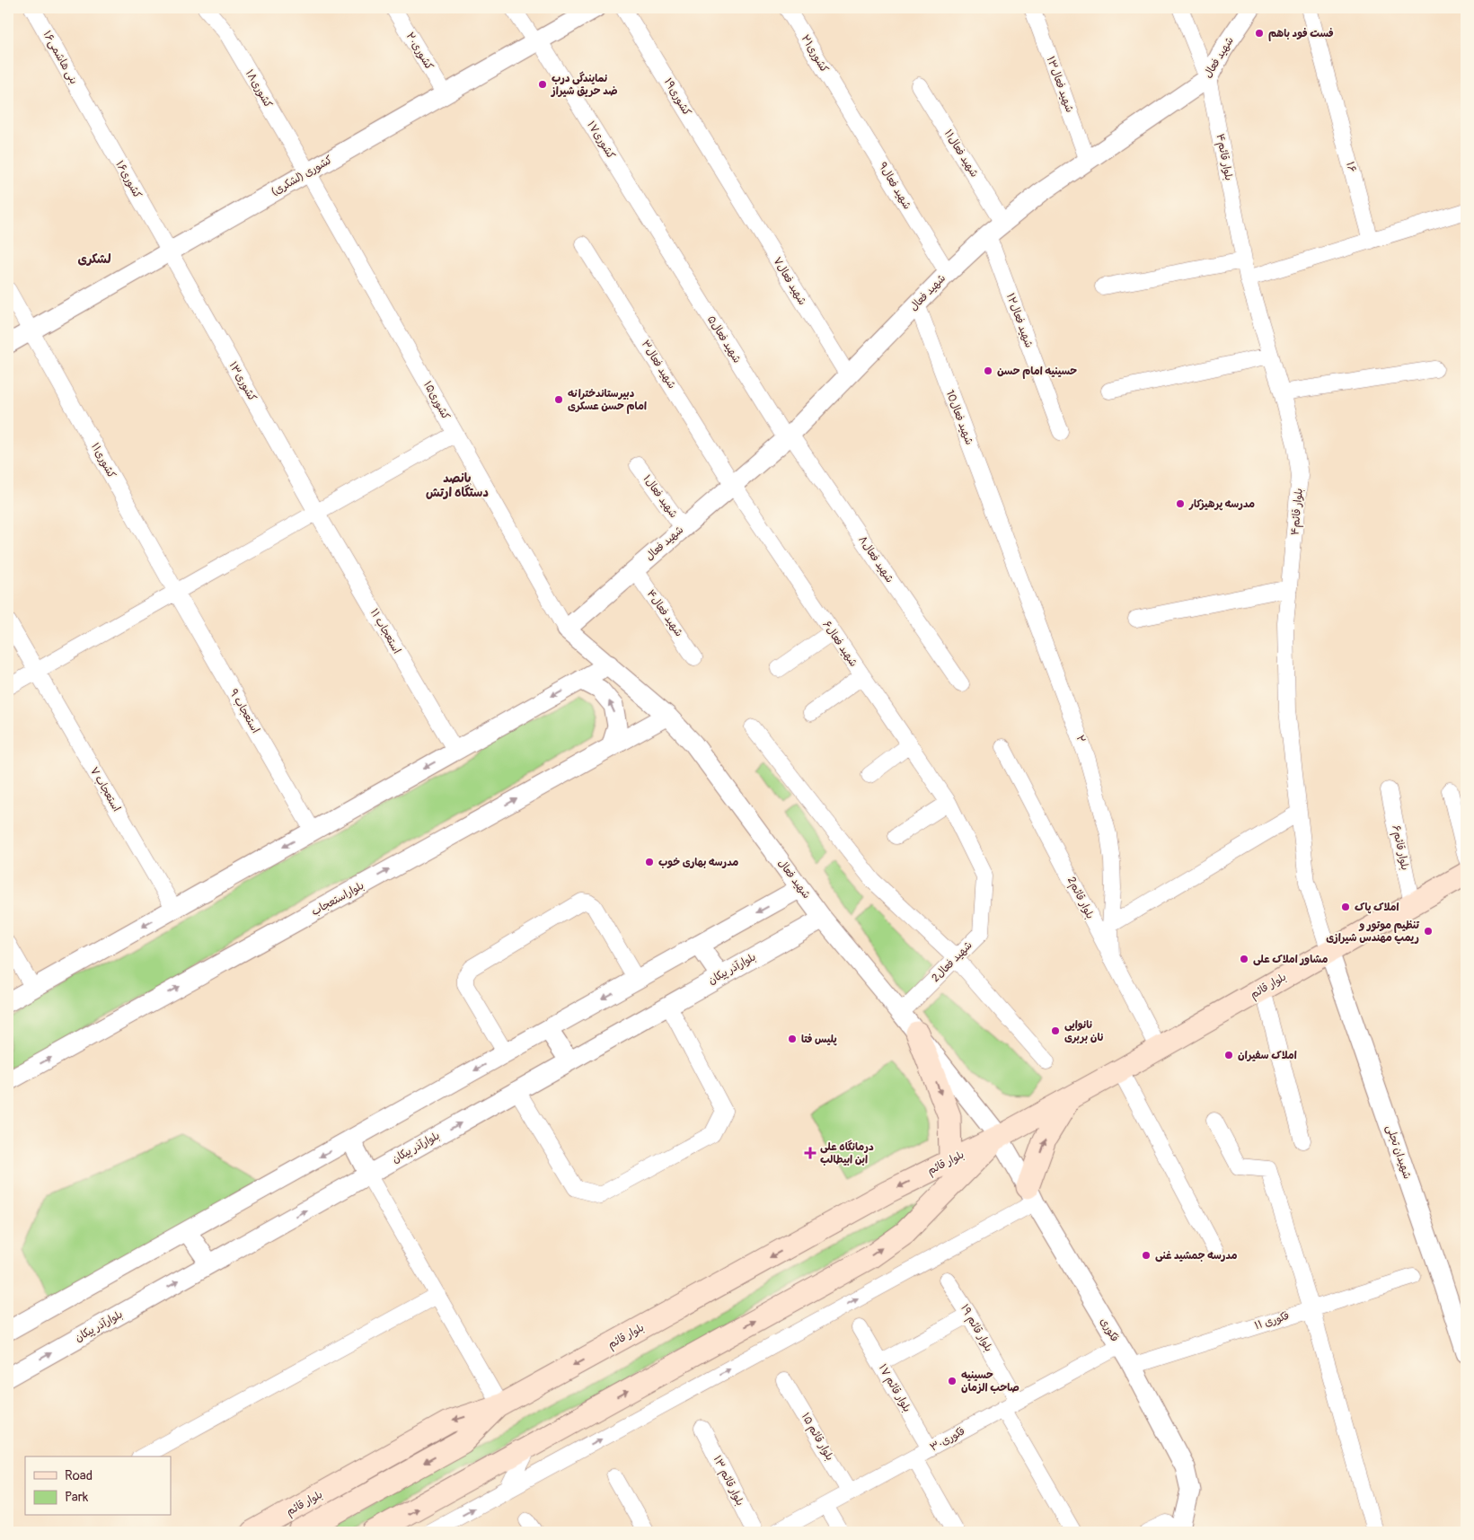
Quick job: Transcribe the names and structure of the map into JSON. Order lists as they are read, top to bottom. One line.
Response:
{"streets":{"main road":["بلوار قائم"],"street":["کشوری۲۰","۲۱کشوری","بنی هاشمی۱۶","شهید فعال","شهید فعال۱۳","کشوری۱۸","۱۹کشوری","۱۷کشوری","شهید فعال۱۱","بلوار قائم۴","۱۶","کشوری (لشکری)","کشوری۱۶","شهید فعال۹","شهید فعال۷","شهید فعال۱۲","شهید فعال۵","شهید فعال۳","۱۳کشوری","کشوری۱۵","10شهید فعال","۱۱کشوری","شهید فعال۱","شهید فعال۸","شهید فعال۴","استعجاب ۱۱","شهید فعال۶","استعجاب ۹","۲","استعجاب ۷","بلوار قائم۶","2بلوار قائم","بلواراستعجاب","شهید فعال2","بلوارآذر پیکان","شهیدان تجلی","فکوری ۱۱","بلوار قائم ۱۹","فکوری","بلوار قائم ۱۷","بلوار قائم ۱۵","فکوری۳۰","بلوار قائم ۱۳"]},"crossings":[["کشوری۲۰","کشوری (لشکری)"],["۲۱کشوری","شهید فعال۹"],["بنی هاشمی۱۶","کشوری۱۶"],["شهید فعال","شهید فعال۱۳"],["شهید فعال","شهید فعال۱۱"],["شهید فعال","بلوار قائم۴"],["شهید فعال","شهید فعال۹"],["شهید فعال","شهید فعال۷"],["شهید فعال","شهید فعال۱۲"],["شهید فعال","شهید فعال۵"],["شهید فعال","شهید فعال۳"],["شهید فعال","کشوری۱۵"],["شهید فعال","10شهید فعال"],["شهید فعال","شهید فعال۱"],["شهید فعال","شهید فعال۸"],["شهید فعال","شهید فعال۴"],["شهید فعال","شهید فعال۶"],["شهید فعال","بلواراستعجاب"],["شهید فعال","شهید فعال2"],["شهید فعال","بلوارآذر پیکان"],["شهید فعال","بلوار قائم"],["شهید فعال","فکوری"],["کشوری۱۸","کشوری (لشکری)"],["کشوری۱۸","کشوری۱۵"],["۱۹کشوری","شهید فعال۷"],["۱۷کشوری","کشوری (لشکری)"],["۱۷کشوری","شهید فعال۵"],["بلوار قائم۴","بلوار قائم"],["بلوار قائم۴","شهیدان تجلی"],["کشوری (لشکری)","کشوری۱۶"],["کشوری (لشکری)","۱۳کشوری"],["کشوری (لشکری)","کشوری۱۵"],["کشوری (لشکری)","۱۱کشوری"],["کشوری۱۶","۱۳کشوری"],["شهید فعال۵","شهید فعال۸"],["شهید فعال۳","شهید فعال۶"],["۱۳کشوری","استعجاب ۱۱"],["10شهید فعال","۲"],["۱۱کشوری","استعجاب ۹"],["شهید فعال۶","شهید فعال2"],["۲","2بلوار قائم"],["بلوار قائم۶","بلوار قائم"],["2بلوار قائم","بلوار قائم"],["بلوار قائم","شهیدان تجلی"],["بلوار قائم","فکوری"],["فکوری ۱۱","فکوری"],["بلوار قائم ۱۹","فکوری۳۰"],["فکوری","فکوری۳۰"],["بلوار قائم ۱۷","فکوری۳۰"],["بلوار قائم ۱۵","فکوری۳۰"]],"districts":["لشکری","پانصد دستگاه ارتش"],"places":{"other":["فست فود باهم","نمایندگی درب ضد حریق شیراز","حسینیه امام حسن","دبیرستاندخترانه امام حسن عسکری","مدرسه پرهیزکار","مدرسه بهاری خوب","املاک پاک","تنظیم موتور و ریمپ مهندس شیرازی","مشاور املاک علی","نانوایی نان بربری","پلیس فتا","املاک سفیران","مدرسه جمشید غنی","حسینیه صاحب الزمان"],"health":["درمانگاه علی ابن ابیطالب"]},"legend":["Road","Park"]}
